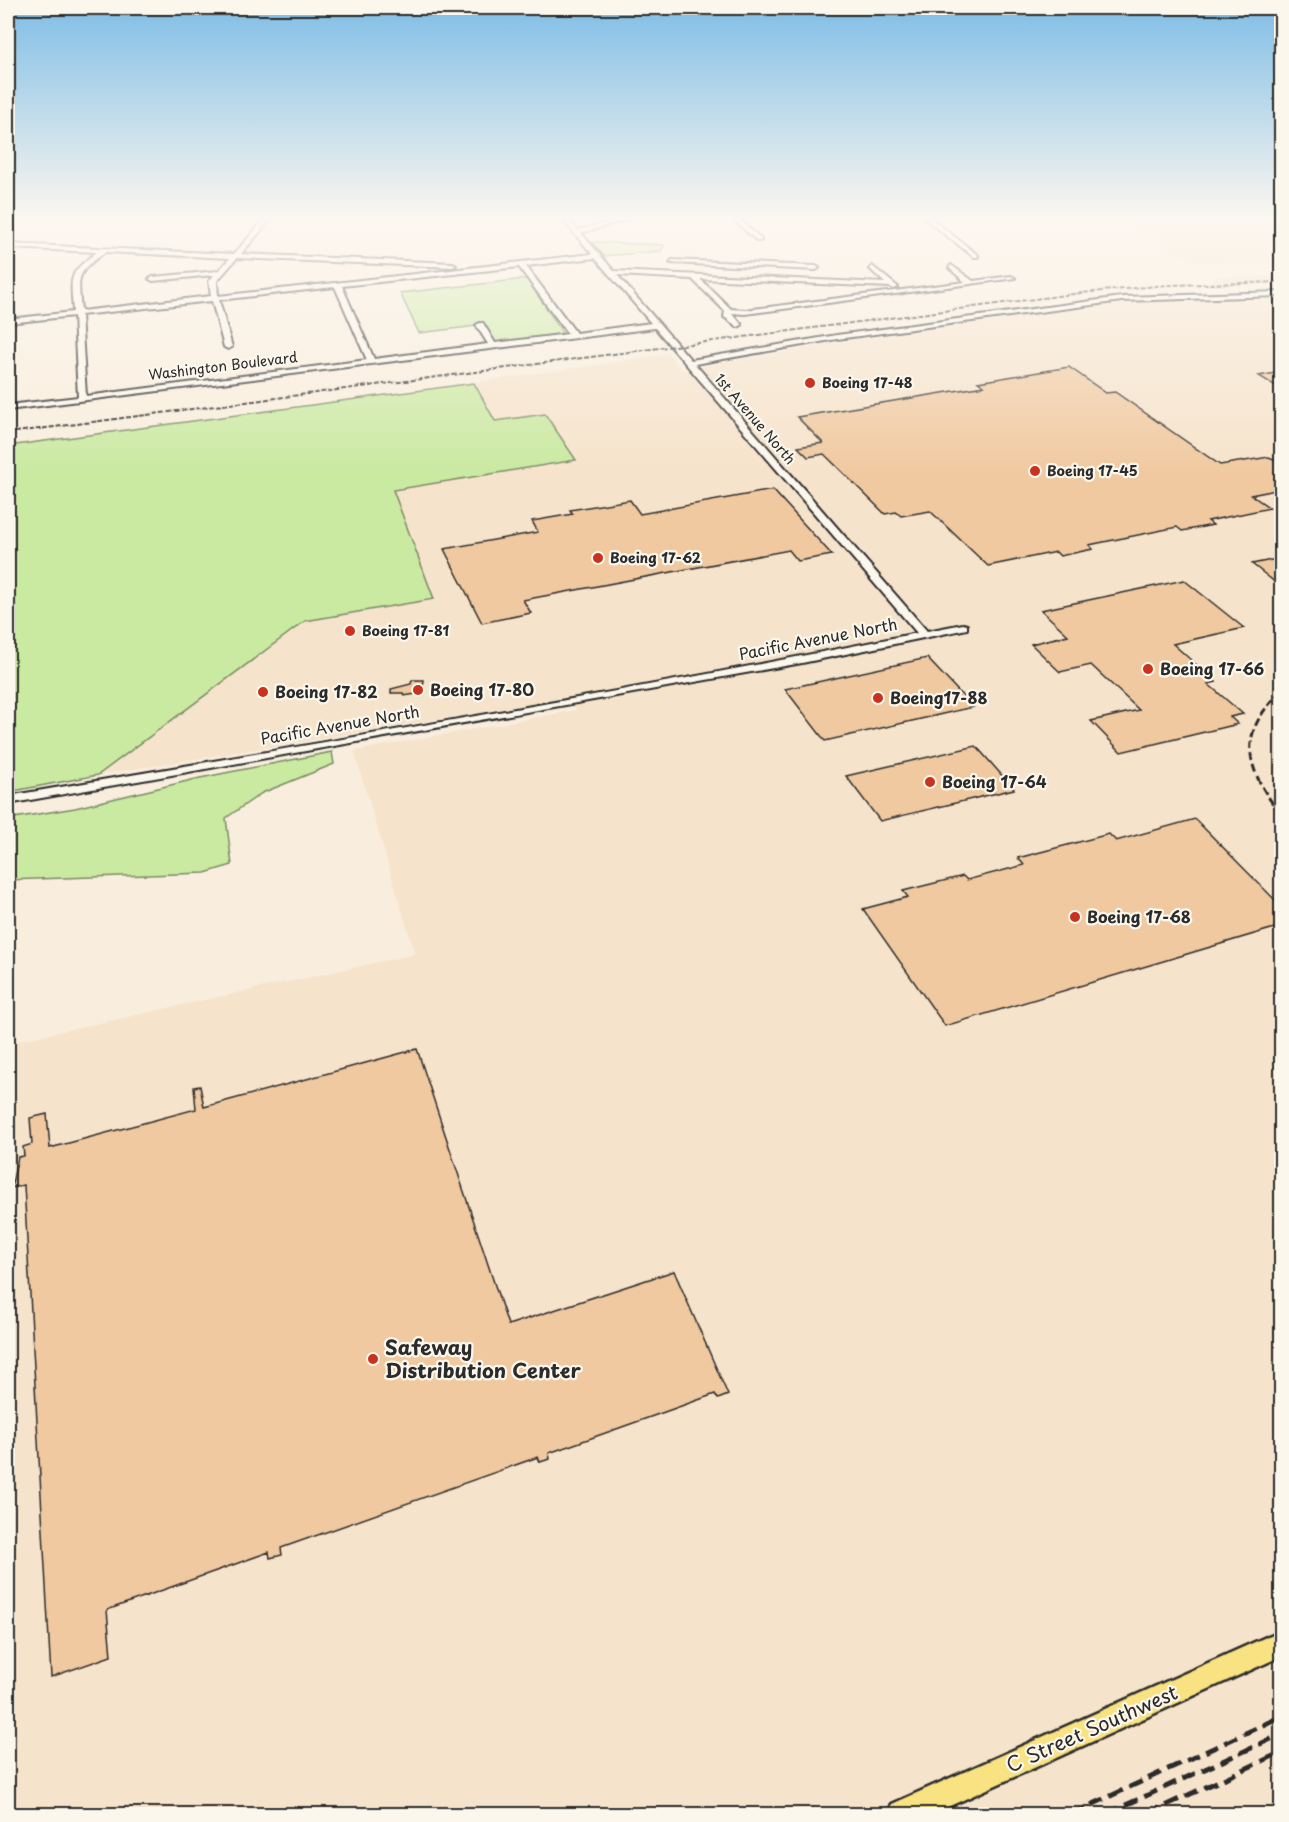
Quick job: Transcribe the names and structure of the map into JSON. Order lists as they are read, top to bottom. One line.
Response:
{"streets":{"main road":["C Street Southwest"],"street":["Washington Boulevard","1st Avenue North","Pacific Avenue North"]},"crossings":[["Washington Boulevard","1st Avenue North"],["1st Avenue North","Pacific Avenue North"]],"places":["Boeing 17-48","Boeing 17-45","Boeing 17-62","Boeing 17-81","Boeing 17-66","Boeing 17-80","Boeing 17-82","Boeing17-88","Boeing 17-64","Boeing 17-68","Safeway Distribution Center"]}
